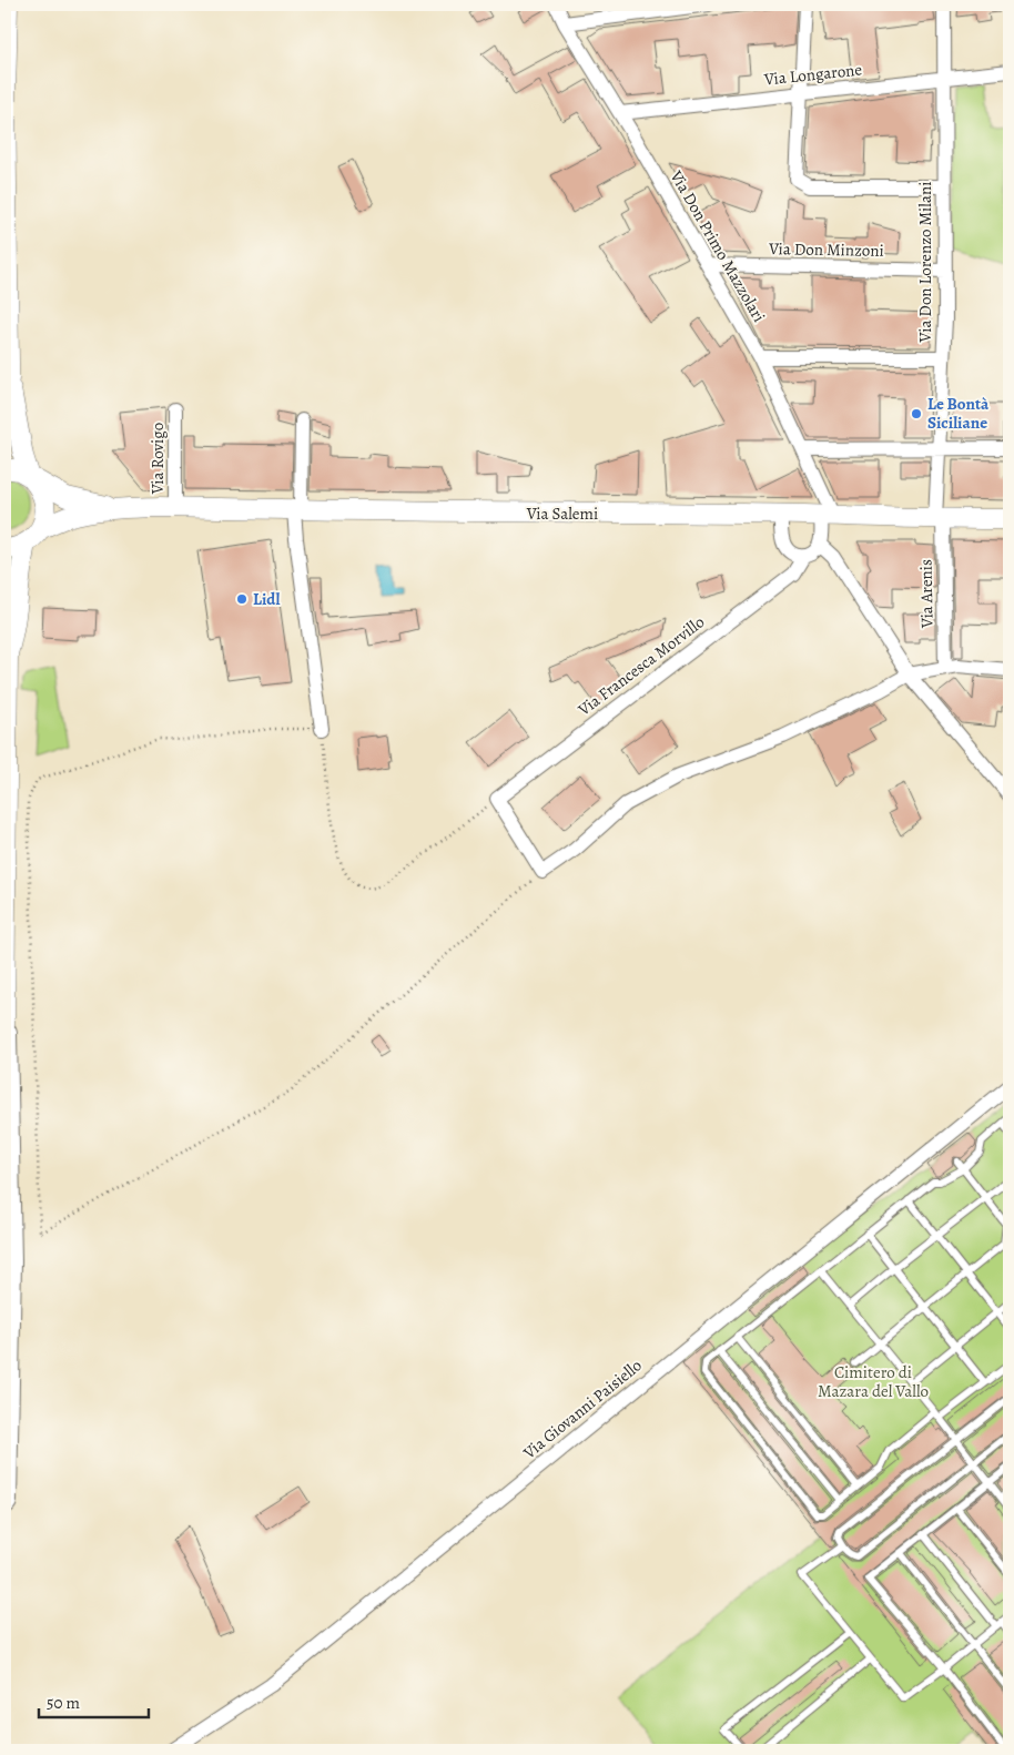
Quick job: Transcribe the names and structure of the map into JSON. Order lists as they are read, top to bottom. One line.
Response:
{"streets":{"main road":["Via Salemi"],"street":["Via Longarone","Via Don Primo Mazzolari","Via Don Minzoni","Via Don Lorenzo Milani","Via Rovigo","Via Arenis","Via Francesca Morvillo","Via Giovanni Paisiello"]},"crossings":[["Via Longarone","Via Don Primo Mazzolari"],["Via Longarone","Via Don Lorenzo Milani"],["Via Don Primo Mazzolari","Via Don Minzoni"],["Via Don Primo Mazzolari","Via Salemi"],["Via Don Minzoni","Via Don Lorenzo Milani"],["Via Don Lorenzo Milani","Via Salemi"],["Via Don Lorenzo Milani","Via Arenis"],["Via Rovigo","Via Salemi"],["Via Salemi","Via Arenis"]],"parks":["Cimitero di Mazara del Vallo"],"places":["Le Bontà Siciliane","Lidl"],"scale_bar":"50 m"}
